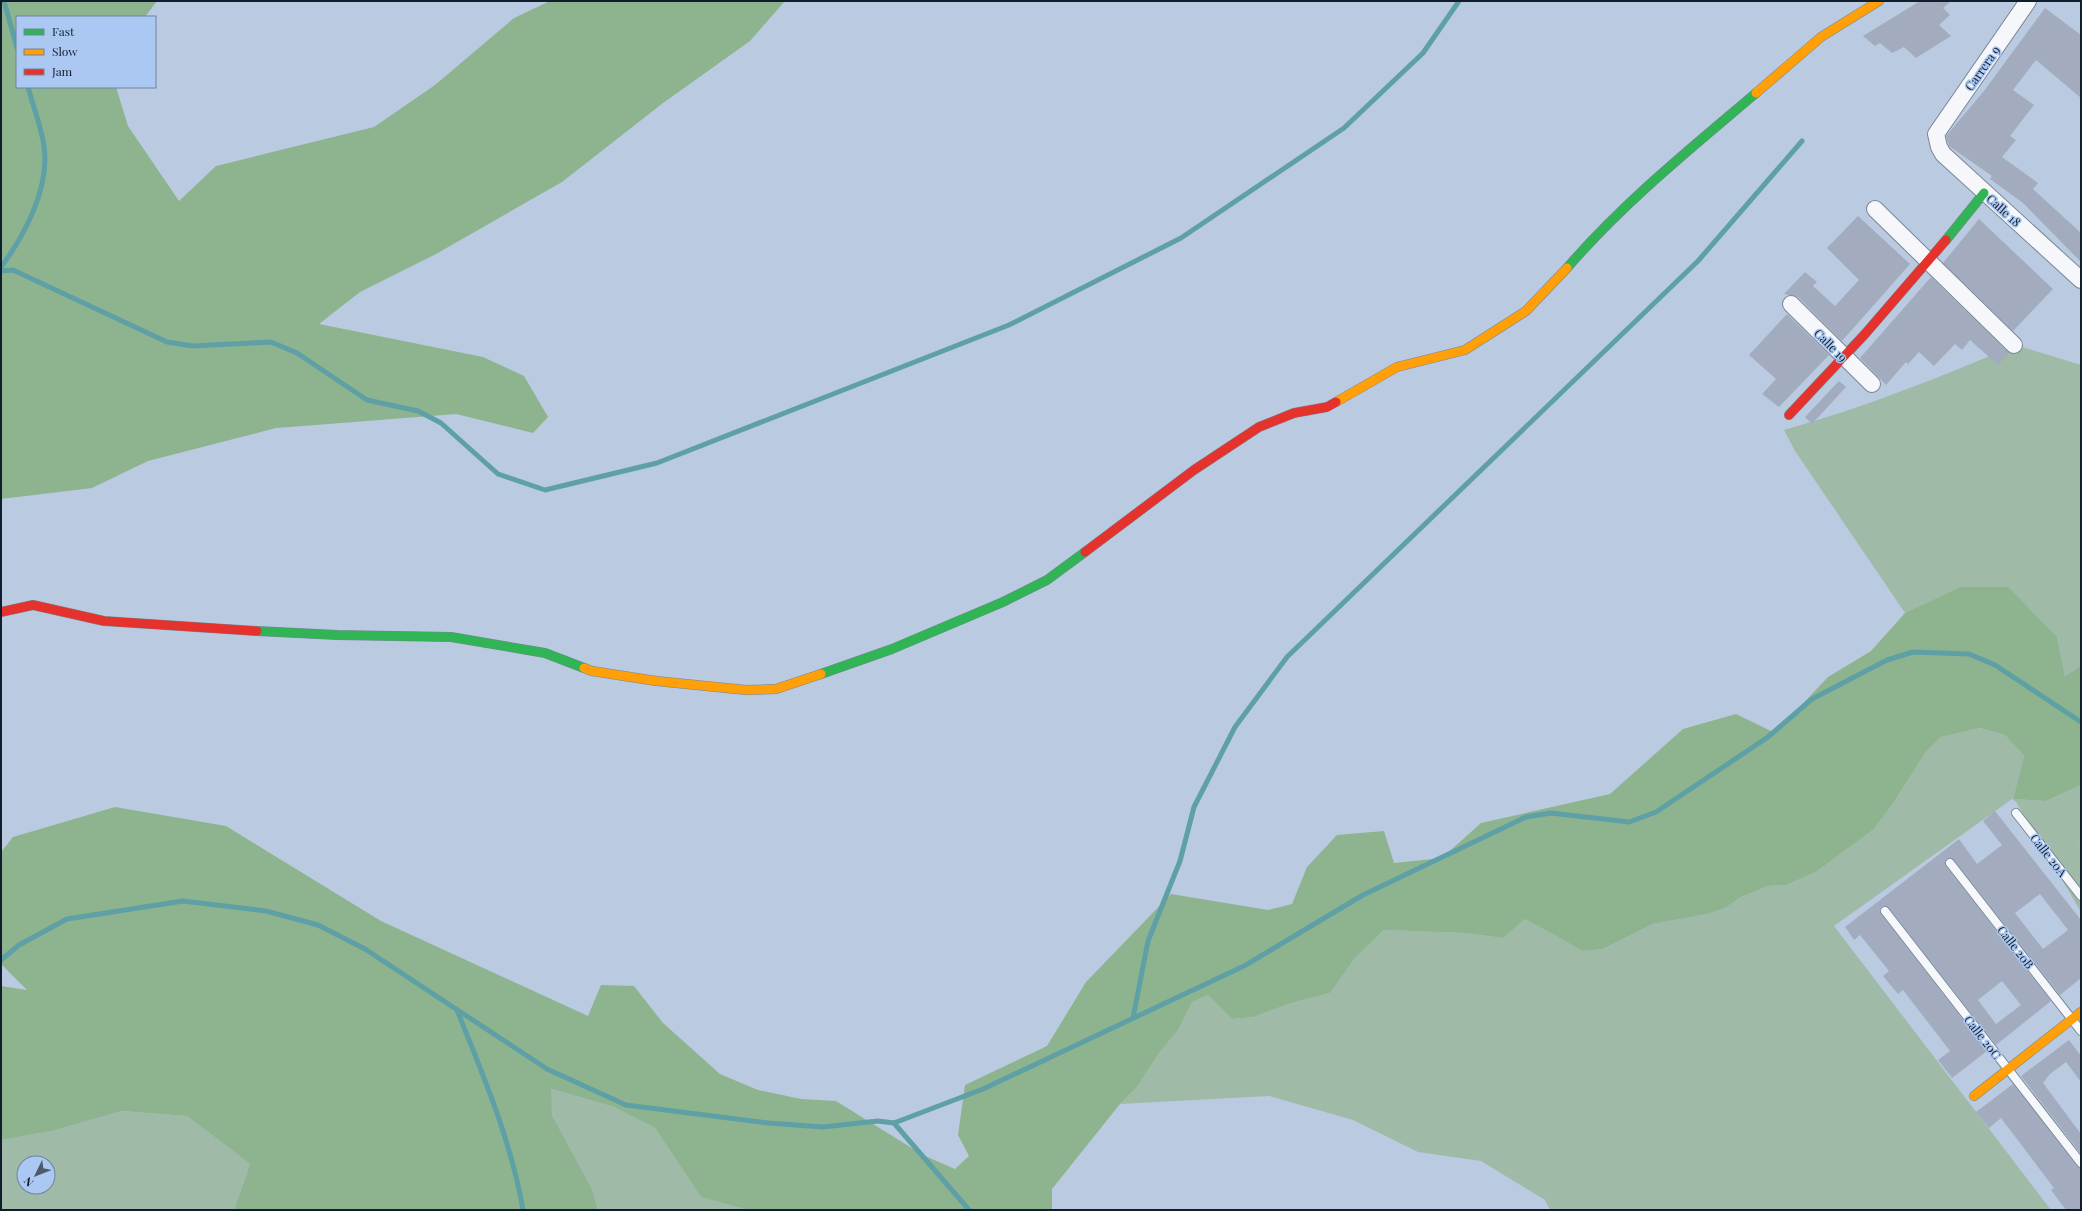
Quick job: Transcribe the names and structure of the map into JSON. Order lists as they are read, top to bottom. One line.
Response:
{"streets":{"street":["Carrera 9","Calle 18","Calle 19"],"lane":["Calle 20A","Calle 20B","Calle 20C"]},"crossings":[["Carrera 9","Calle 18"]],"legend":["Fast","Slow","Jam"],"north":"bottom left"}
